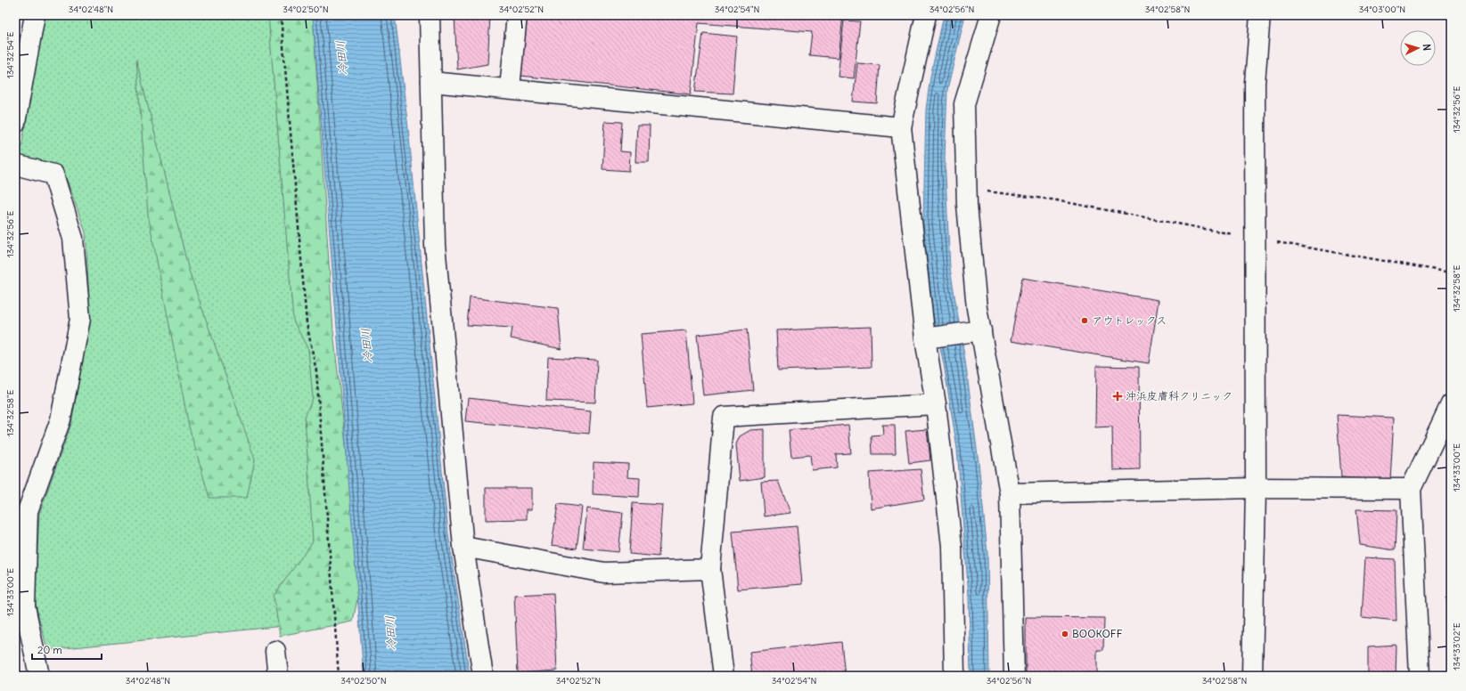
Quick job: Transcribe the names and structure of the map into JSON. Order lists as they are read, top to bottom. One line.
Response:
{"water":["冷田川"],"places":{"other":["アウトレックス","BOOKOFF"],"health":["沖浜皮膚科クリニック"]},"scale_bar":"20 m","north":"right","coordinates":["34°02'48\"N","34°02'50\"N","34°02'52\"N","34°02'54\"N","34°02'56\"N","34°02'58\"N","34°03'00\"N","134°32'54\"E","134°32'56\"E","134°32'58\"E","134°33'00\"E","134°33'02\"E"]}
